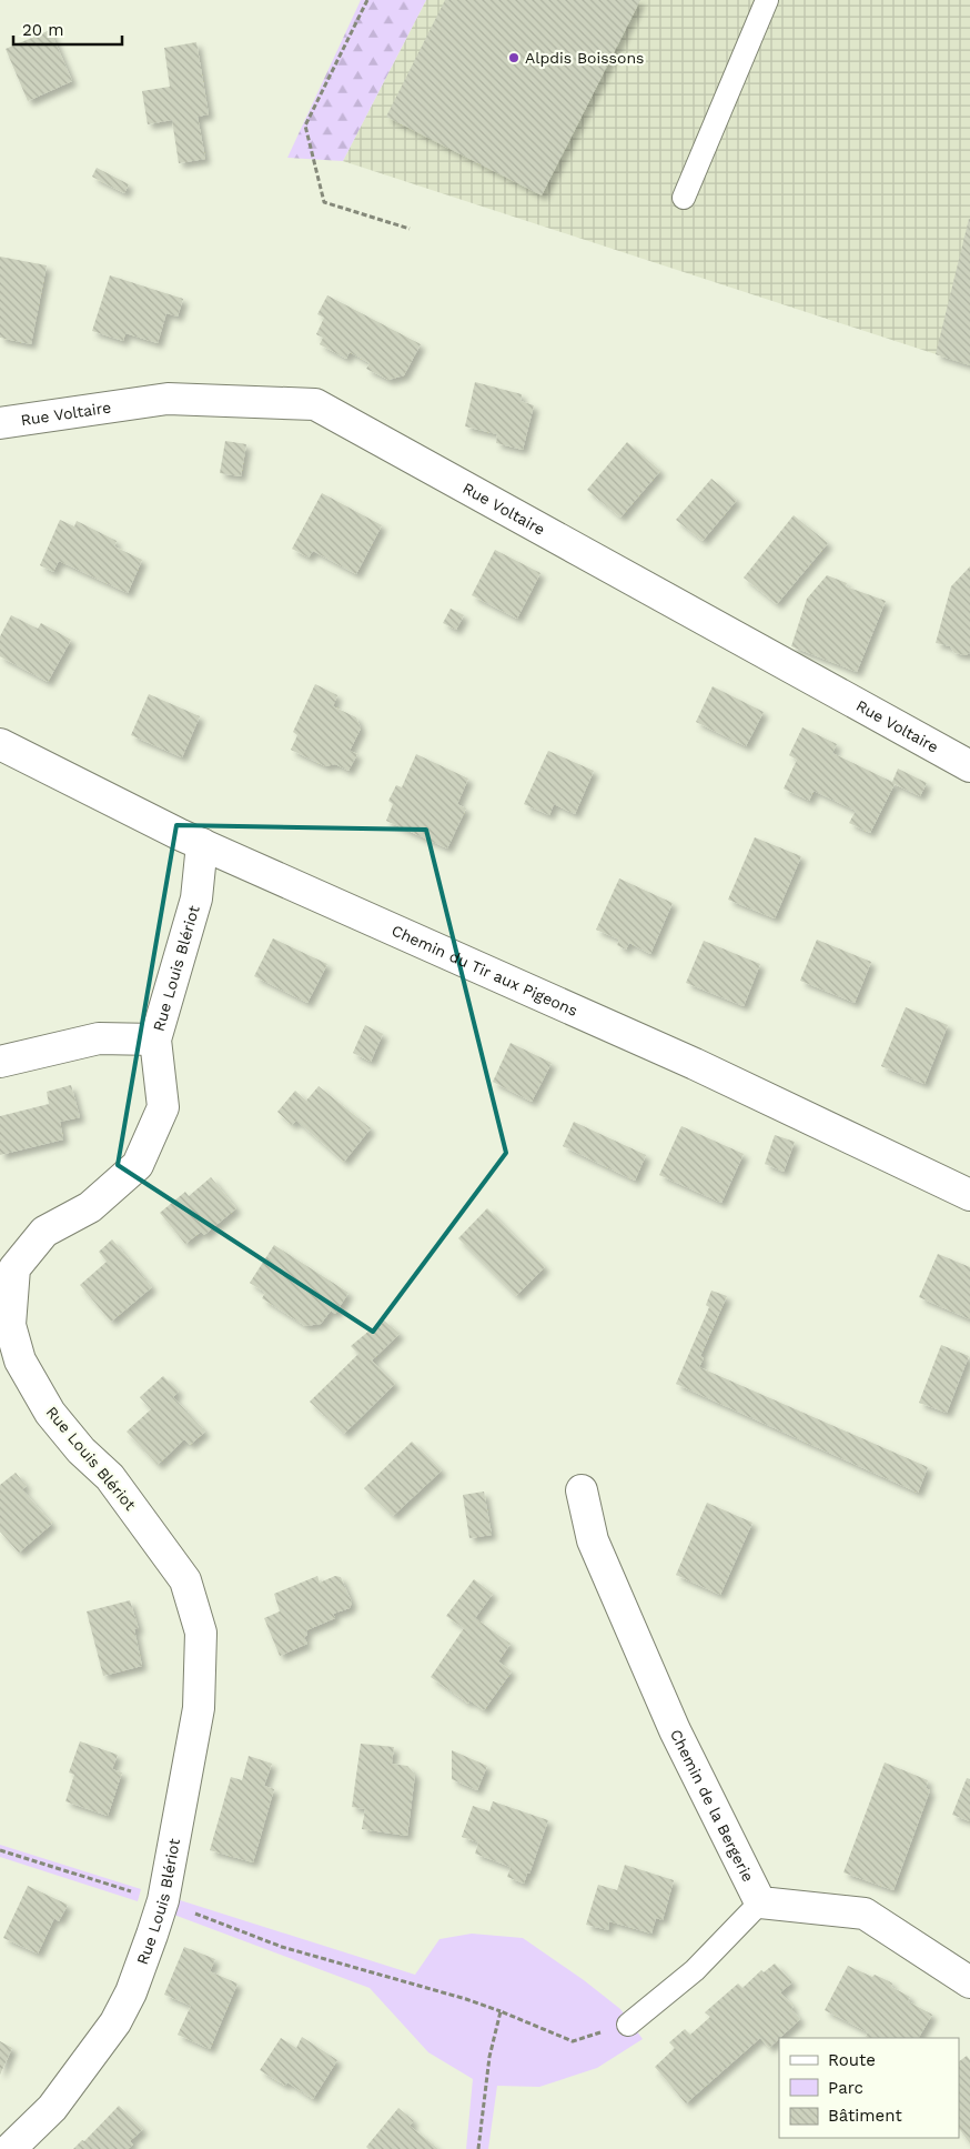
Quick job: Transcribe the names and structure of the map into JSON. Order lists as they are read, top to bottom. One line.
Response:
{"streets":{"street":["Rue Voltaire","Rue Louis Blériot","Chemin du Tir aux Pigeons","Chemin de la Bergerie"]},"crossings":[["Rue Louis Blériot","Chemin du Tir aux Pigeons"]],"places":["Alpdis Boissons"],"legend":["Route","Parc","Bâtiment"],"scale_bar":"20 m"}
